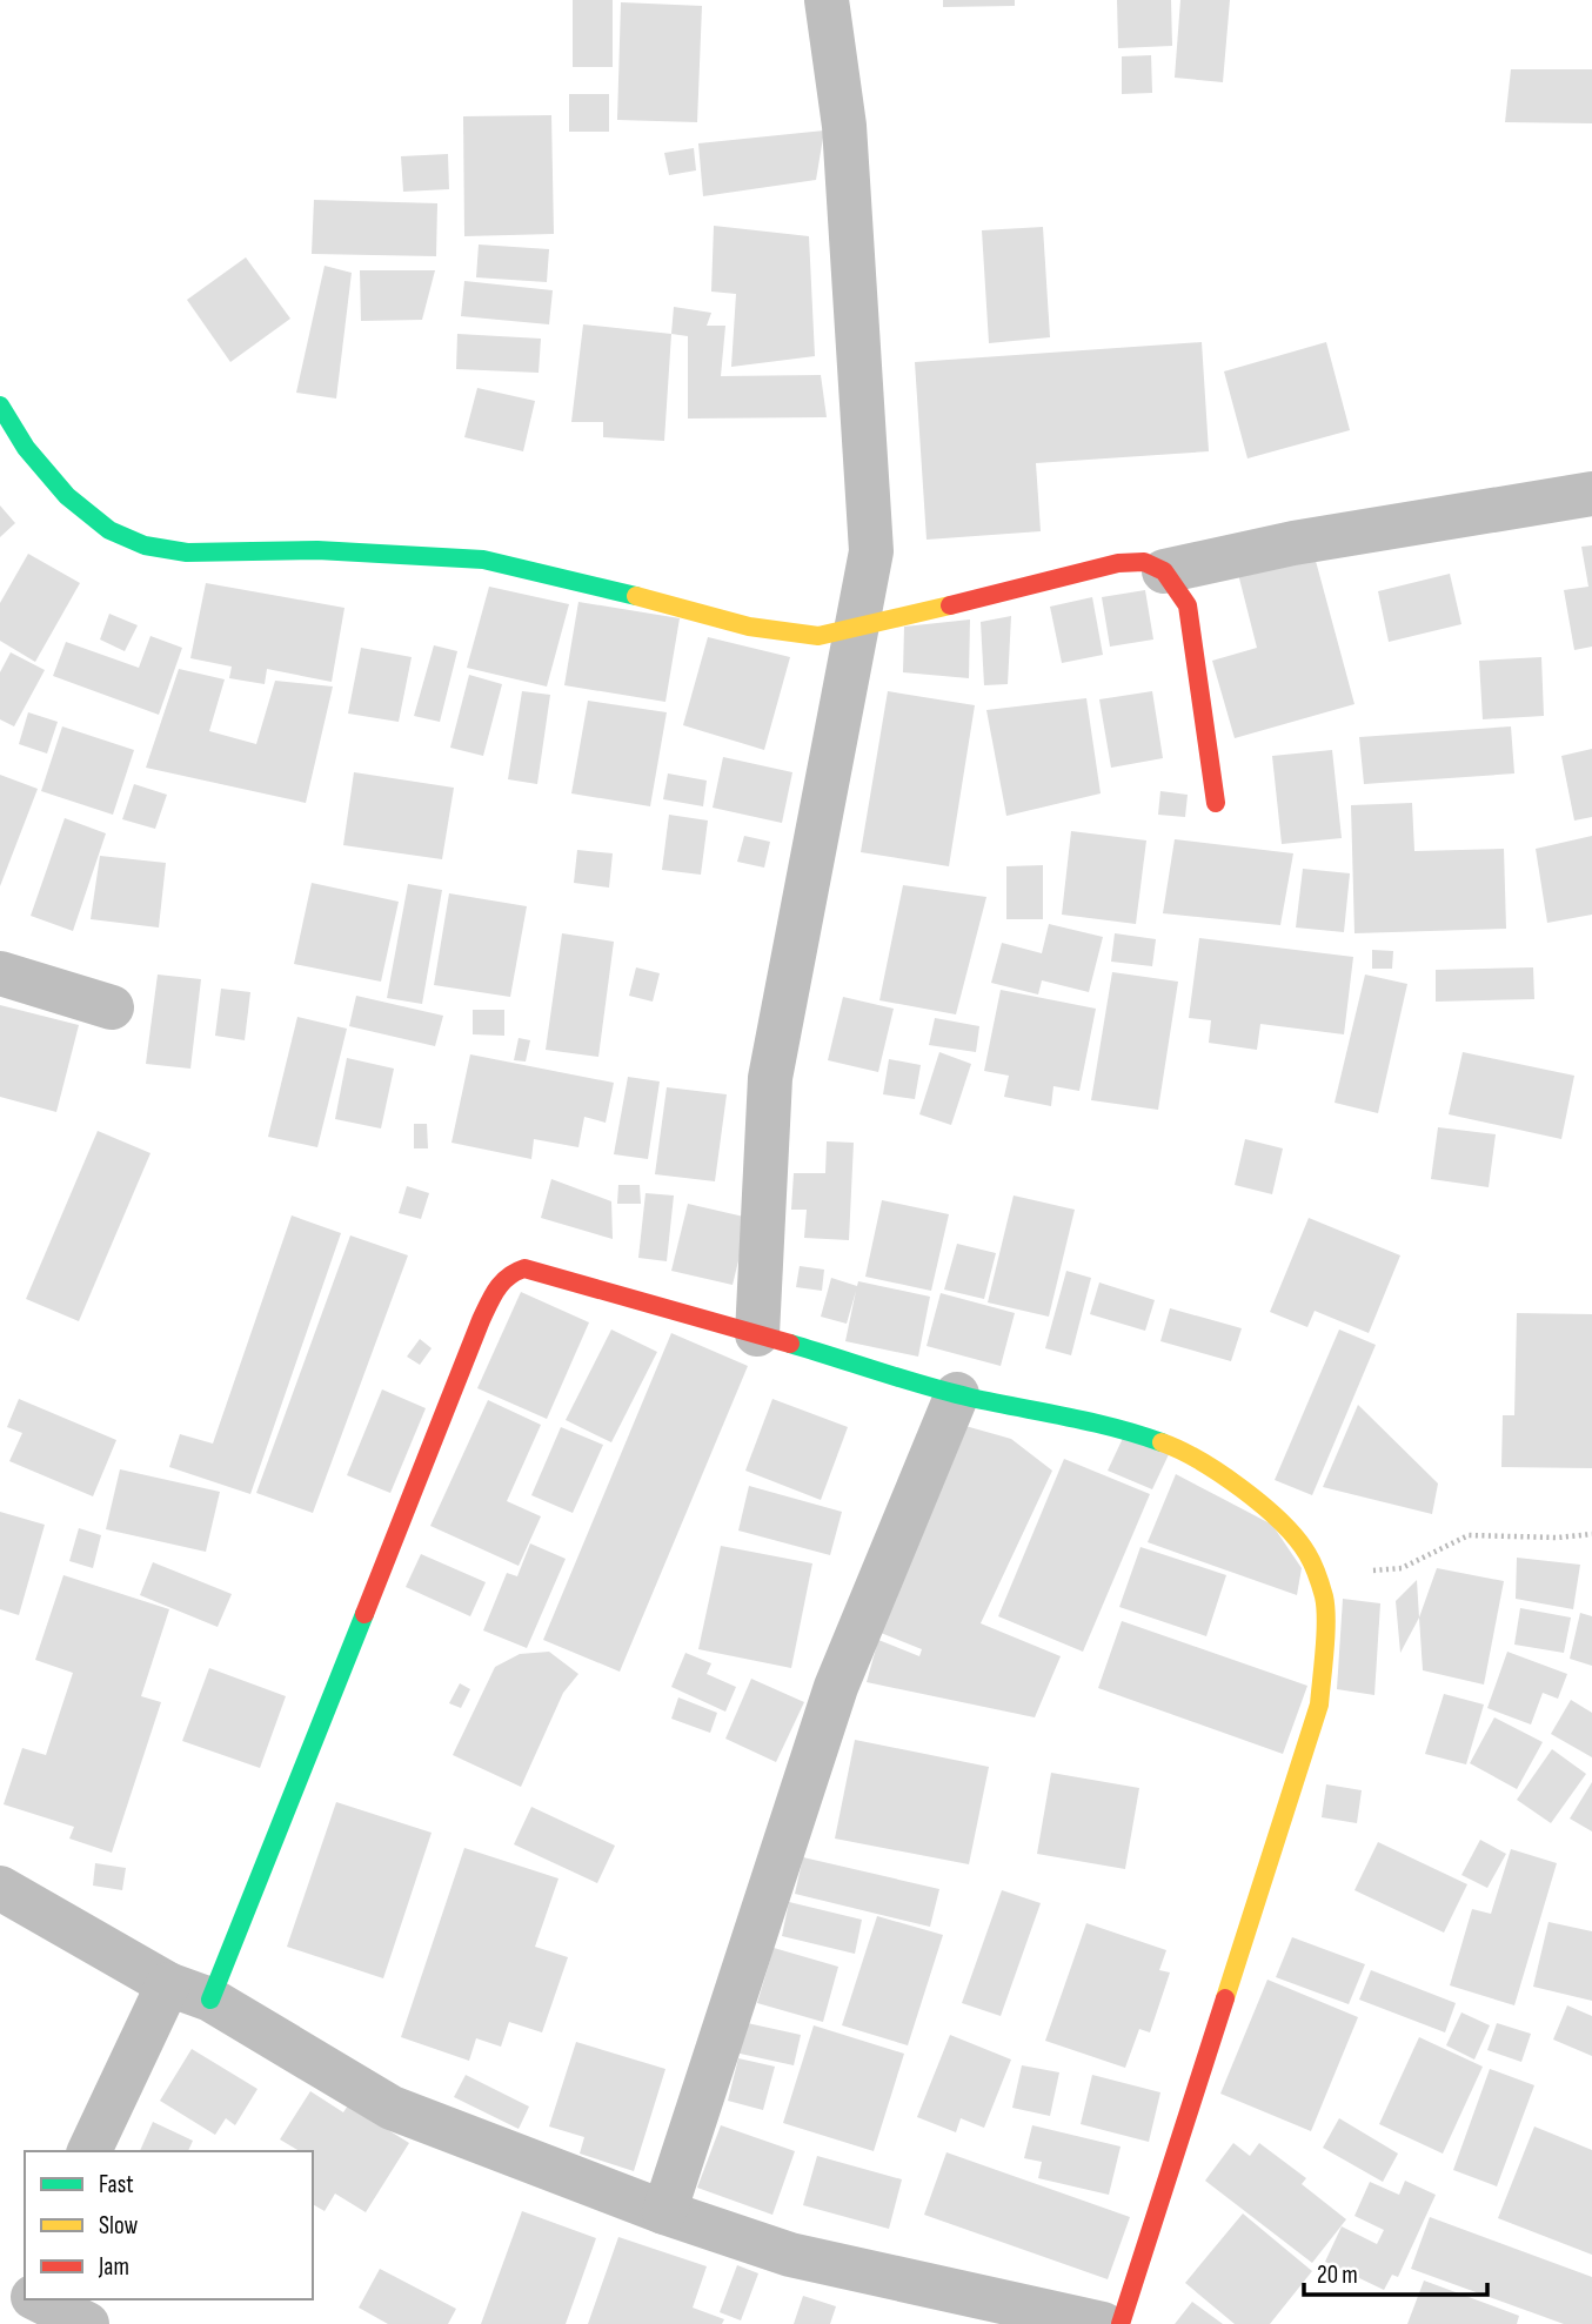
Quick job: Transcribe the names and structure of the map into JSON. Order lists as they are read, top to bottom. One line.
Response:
{"legend":["Fast","Slow","Jam"],"scale_bar":"20 m"}
